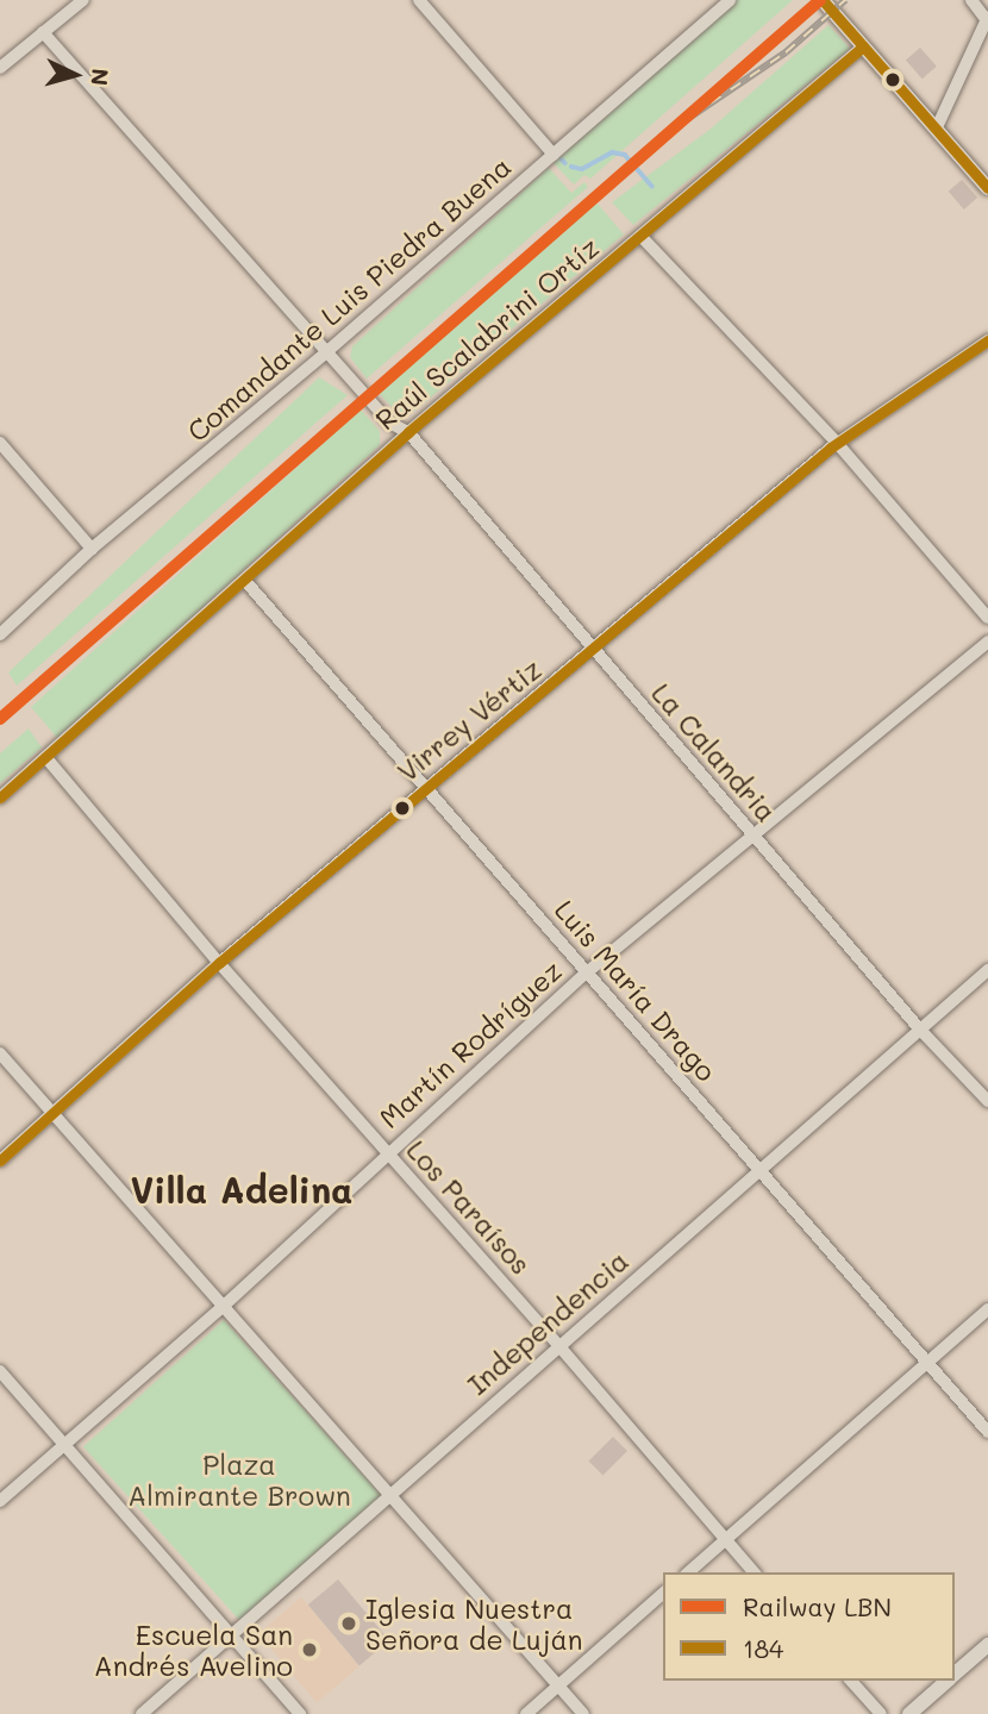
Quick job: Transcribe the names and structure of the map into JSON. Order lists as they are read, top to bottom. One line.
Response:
{"streets":{"street":["Comandante Luis Piedra Buena","Raúl Scalabrini Ortíz","Virrey Vértiz","La Calandria","Luis María Drago","Martín Rodríguez","Los Paraísos","Independencia"]},"crossings":[["Comandante Luis Piedra Buena","La Calandria"],["Raúl Scalabrini Ortíz","La Calandria"],["Raúl Scalabrini Ortíz","Luis María Drago"],["Raúl Scalabrini Ortíz","Los Paraísos"],["Virrey Vértiz","La Calandria"],["Virrey Vértiz","Luis María Drago"],["Virrey Vértiz","Los Paraísos"],["La Calandria","Martín Rodríguez"],["La Calandria","Independencia"],["Luis María Drago","Martín Rodríguez"],["Luis María Drago","Independencia"],["Martín Rodríguez","Los Paraísos"],["Los Paraísos","Independencia"]],"districts":["Villa Adelina"],"parks":["Plaza Almirante Brown"],"places":["Iglesia Nuestra Señora de Luján","Escuela San Andrés Avelino"],"lines":["rail line LBN","transit line 184"],"legend":["Railway LBN","184"],"north":"right"}
